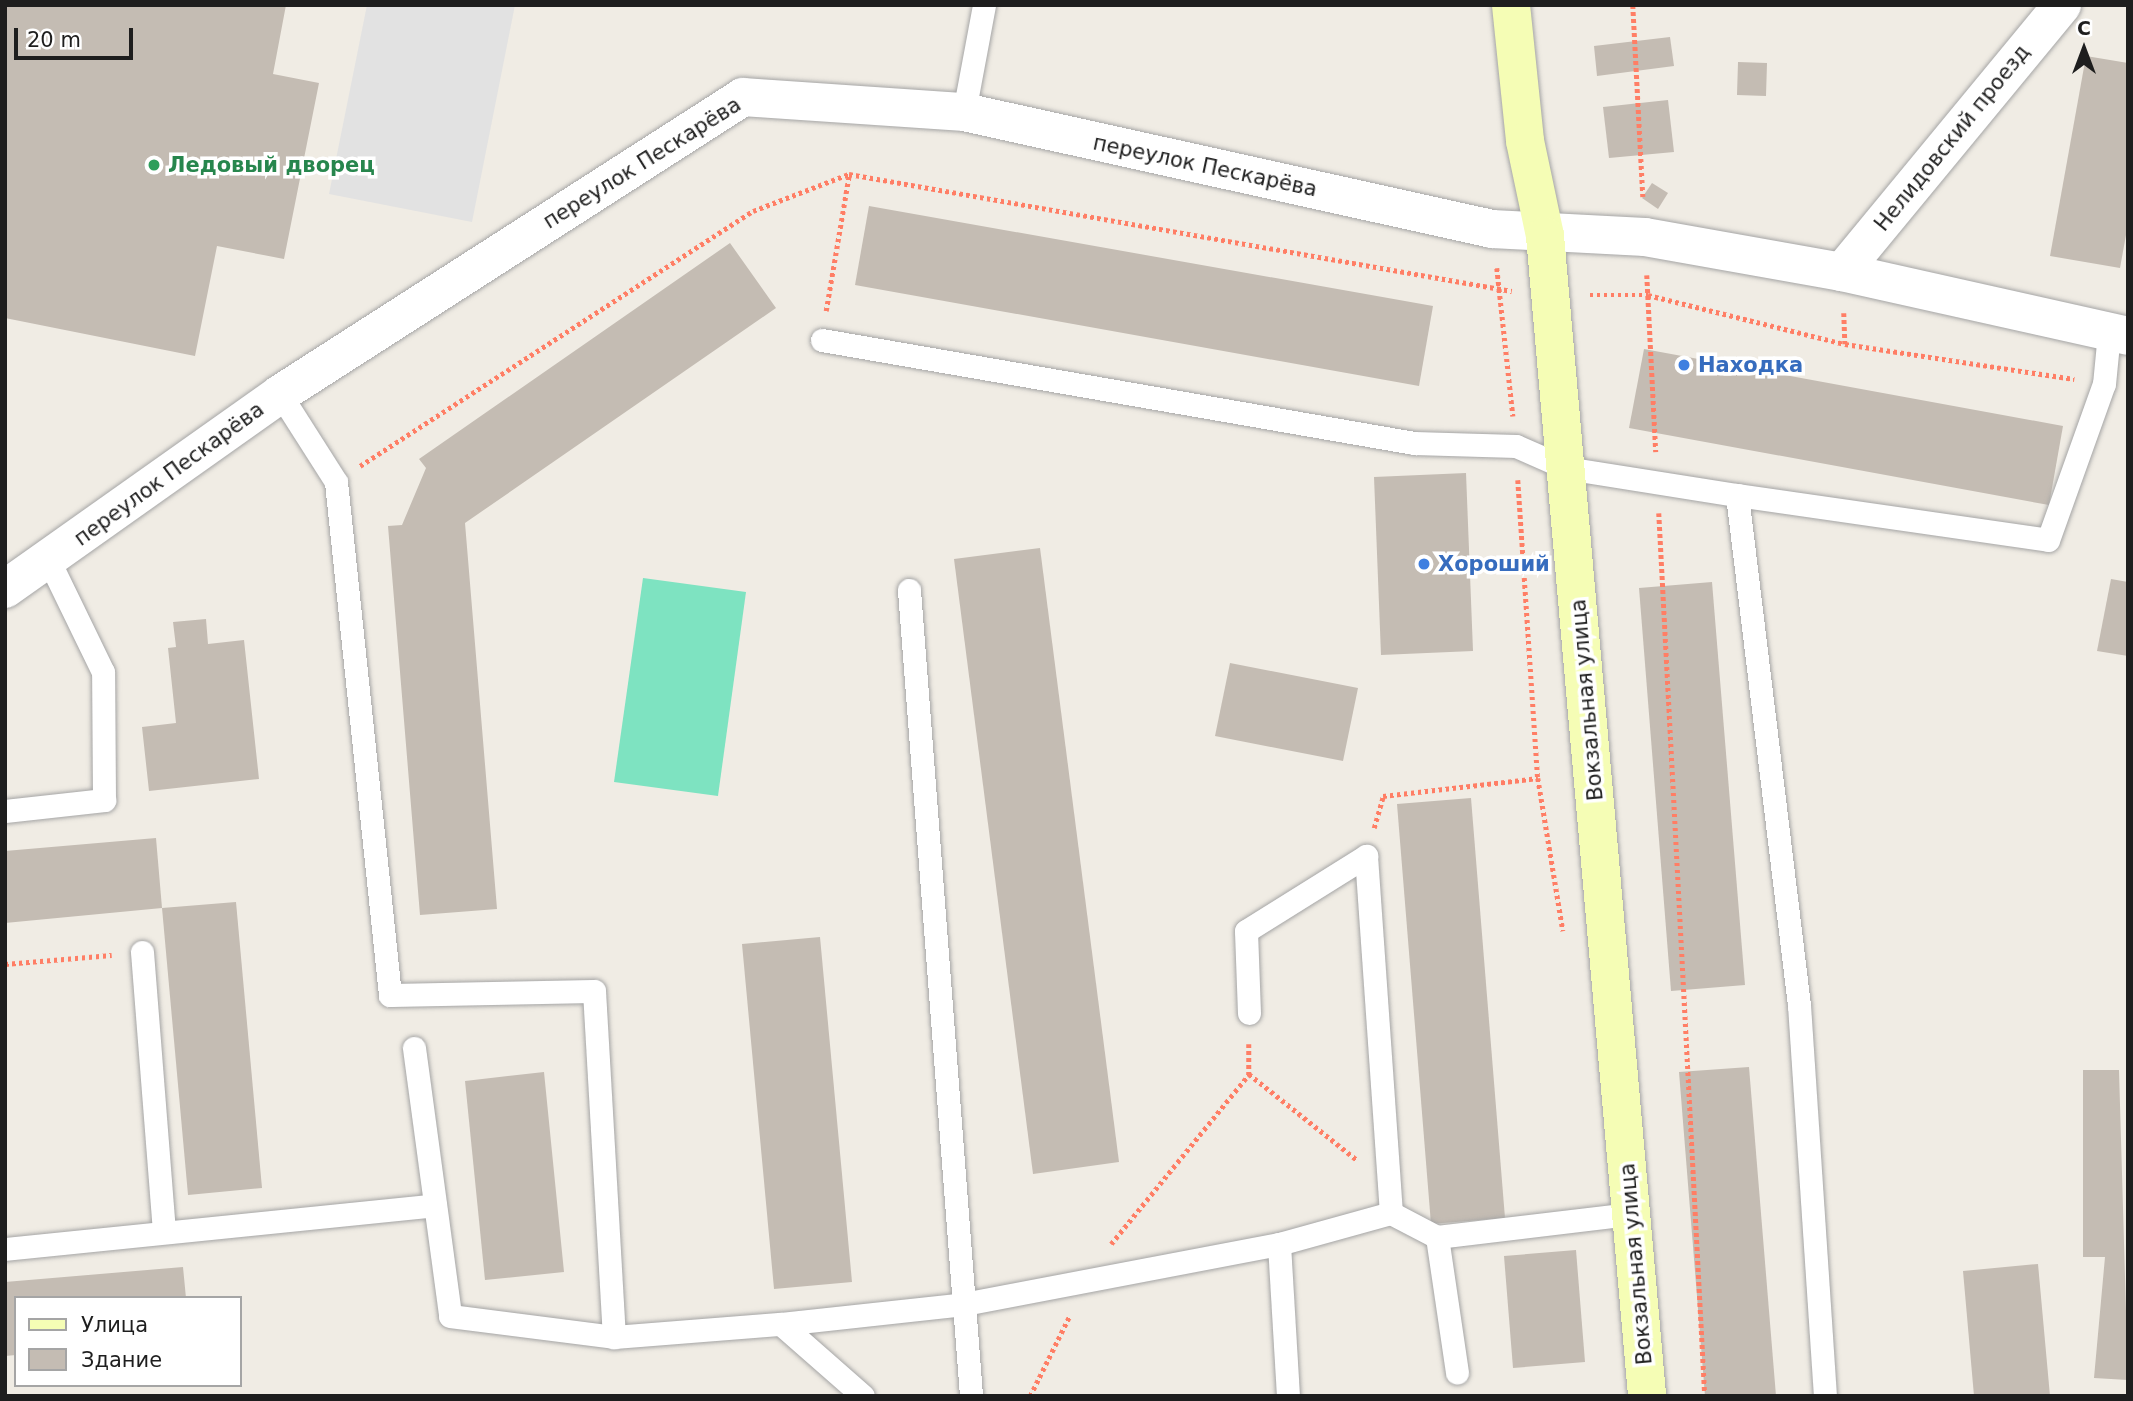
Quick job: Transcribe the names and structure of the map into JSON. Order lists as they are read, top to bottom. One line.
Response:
{"streets":{"main road":["Вокзальная улица"],"street":["Нелидовский проезд","переулок Пескарёва"]},"crossings":[["переулок Пескарёва","Вокзальная улица"]],"places":["Ледовый дворец","Находка","Хороший"],"legend":["Улица","Здание"],"scale_bar":"20 m","north":"top"}
